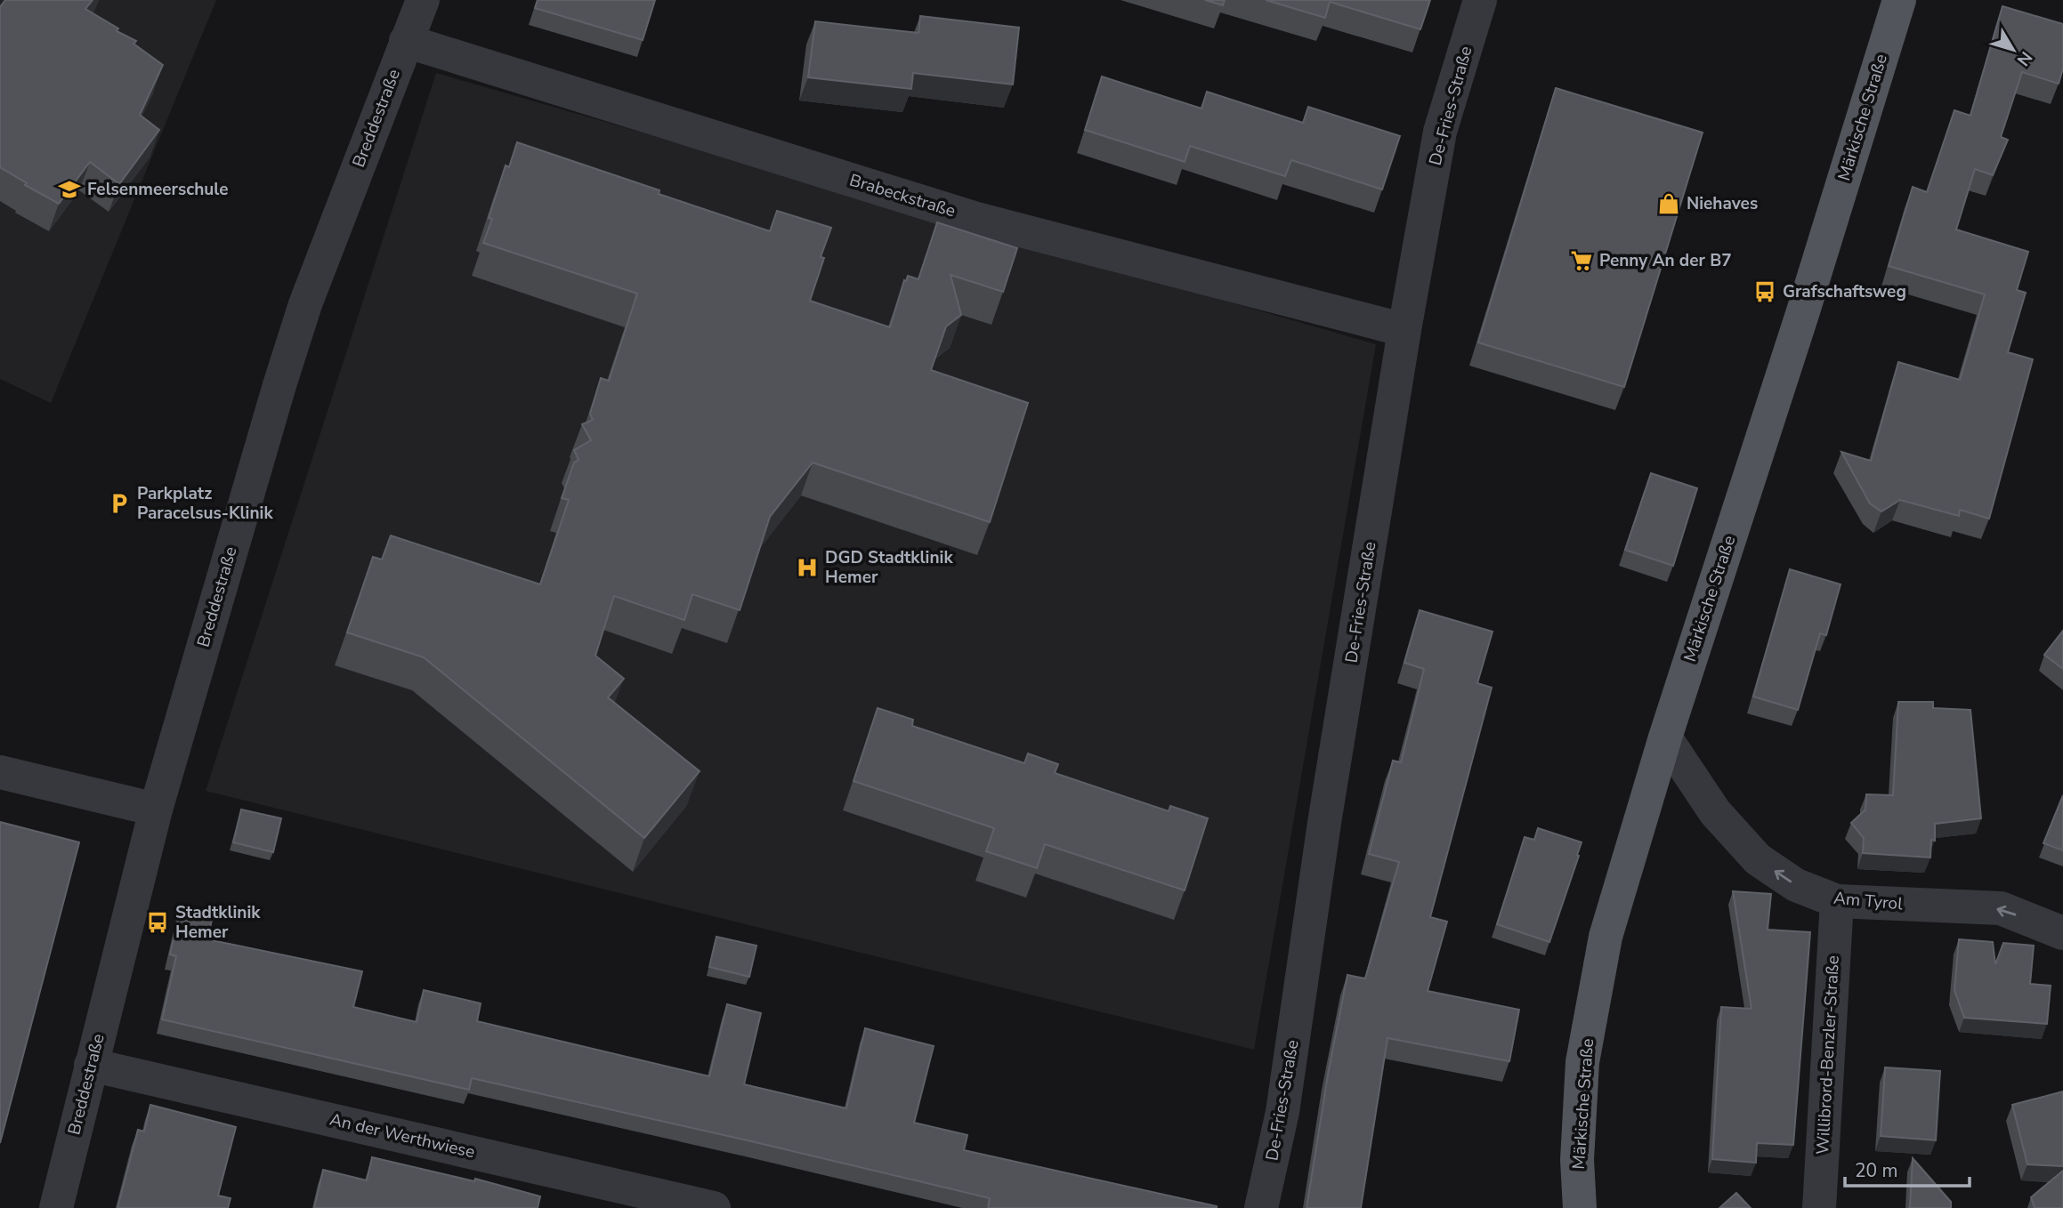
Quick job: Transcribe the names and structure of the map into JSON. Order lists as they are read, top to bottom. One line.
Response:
{"streets":{"main road":["Märkische Straße"],"street":["De-Fries-Straße","Breddestraße","Brabeckstraße","Am Tyrol","Willibrord-Benzler-Straße","An der Werthwiese"]},"crossings":[["De-Fries-Straße","Brabeckstraße"],["Märkische Straße","Am Tyrol"],["Breddestraße","Brabeckstraße"],["Breddestraße","An der Werthwiese"],["Am Tyrol","Willibrord-Benzler-Straße"]],"one_way":["Am Tyrol"],"places":{"school or university":["Felsenmeerschule"],"shop":["Niehaves"],"supermarket":["Penny An der B7"],"bus stop":["Grafschaftsweg","Stadtklinik Hemer"],"parking":["Parkplatz Paracelsus-Klinik"],"hospital":["DGD Stadtklinik Hemer"]},"scale_bar":"20 m","north":"bottom right"}
